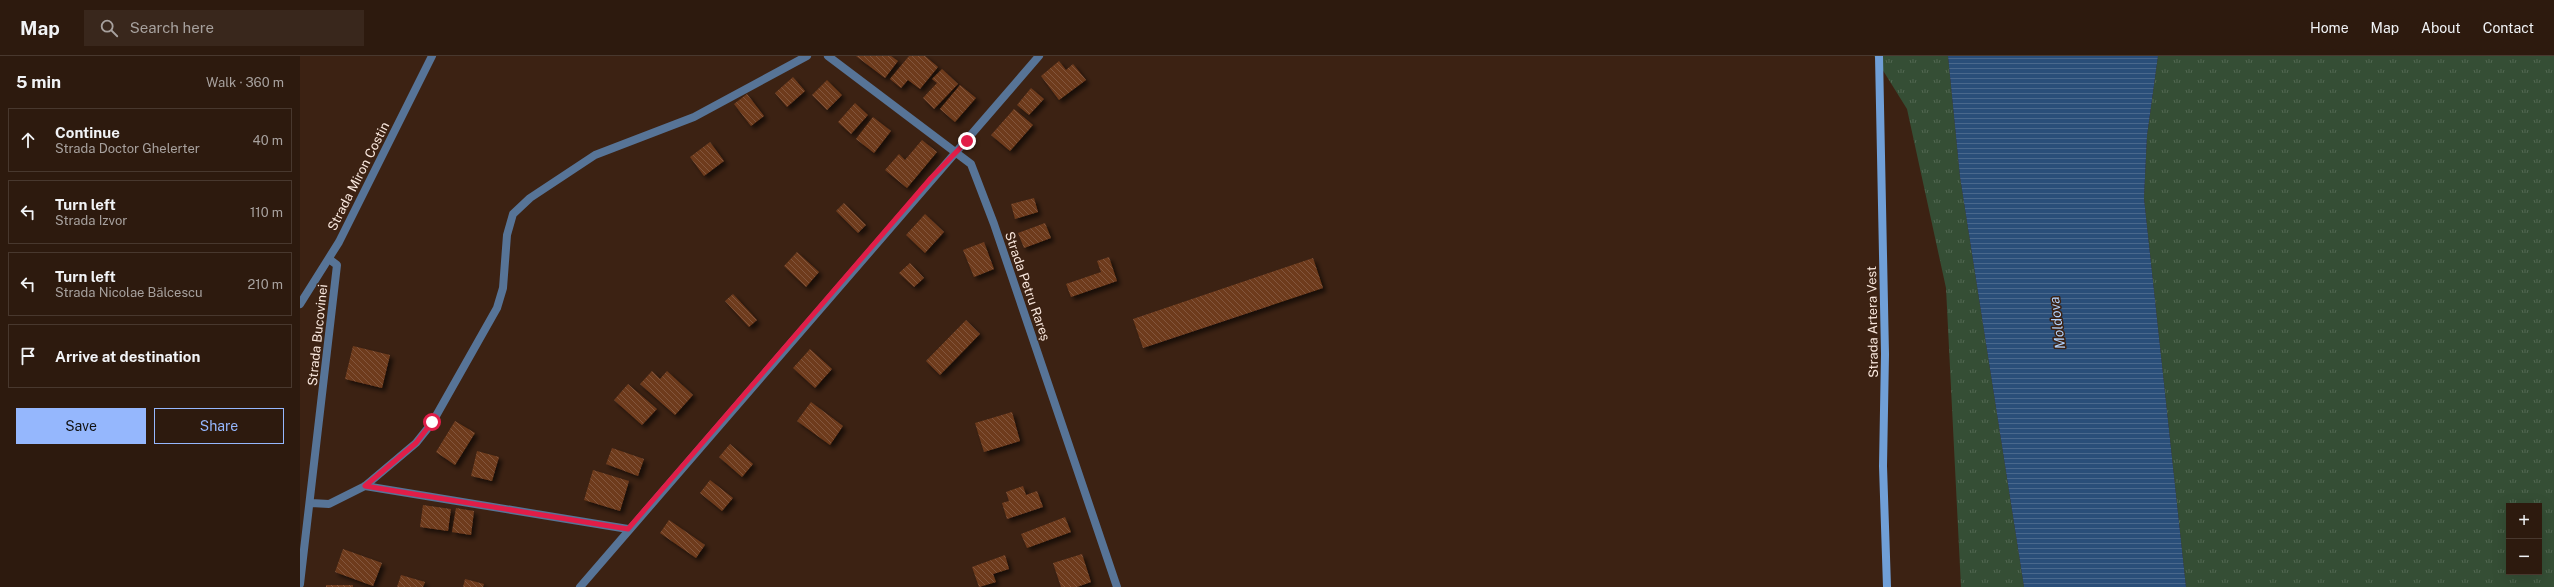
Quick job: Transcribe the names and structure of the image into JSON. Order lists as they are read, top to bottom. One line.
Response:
{"streets":{"main road":["Strada Artera Vest"],"street":["Strada Miron Costin","Strada Petru Rareș","Strada Bucovinei"]},"crossings":[["Strada Miron Costin","Strada Bucovinei"]],"water":["Moldova"],"page":{"header":"Map","search":"Search here","nav":["Home","Map","About","Contact"],"heading":["5 min","Walk · 360 m"],"list":[["Continue","Strada Doctor Ghelerter","40 m"],["Turn left","Strada Izvor","110 m"],["Turn left","Strada Nicolae Bălcescu","210 m"],"Arrive at destination"],"buttons":["Save","Share"],"map_buttons":["+","−"]}}
